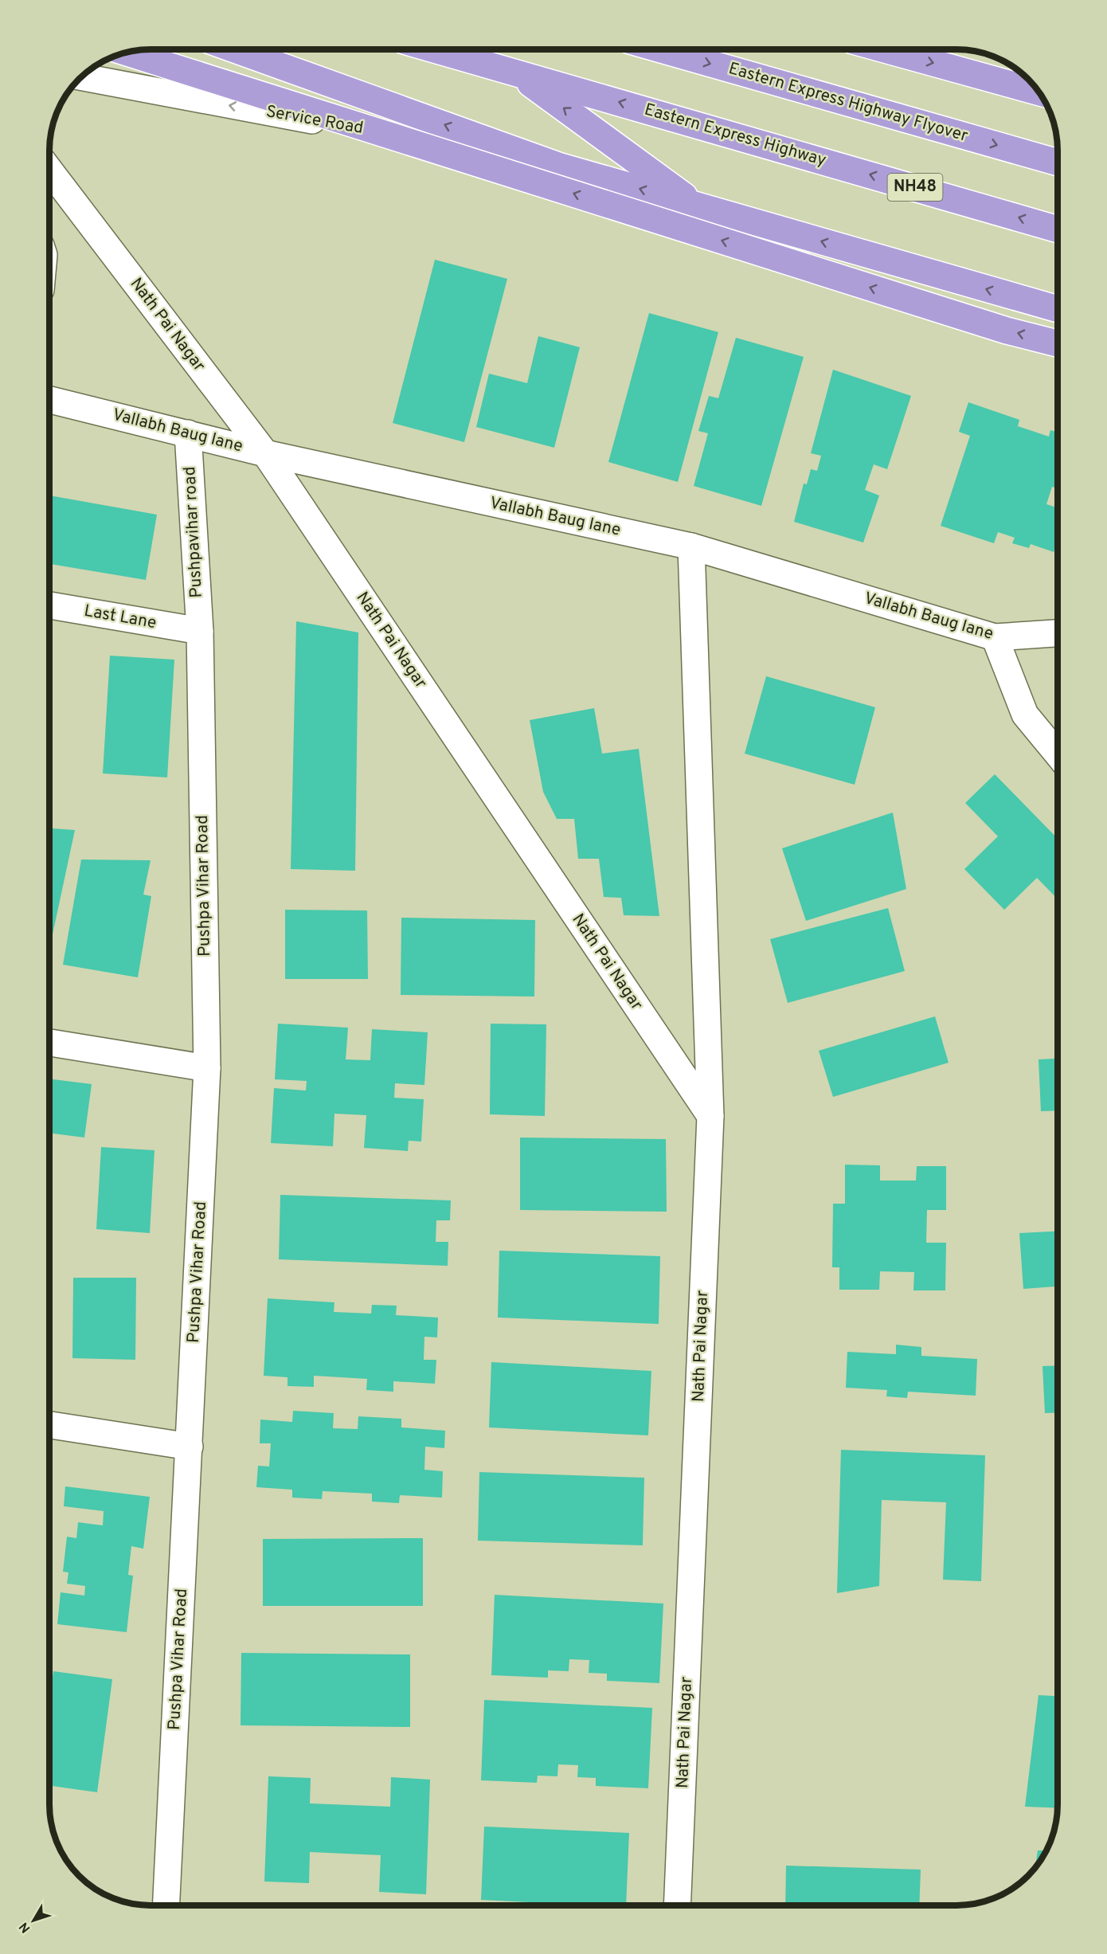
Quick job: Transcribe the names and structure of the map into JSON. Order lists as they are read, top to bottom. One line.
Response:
{"streets":{"highway":["Eastern Express Highway Flyover","Eastern Express Highway","NH48"],"street":["Service Road","Nath Pai Nagar","Vallabh Baug lane","Pushpavihar road","Last Lane","Pushpa Vihar Road"]},"crossings":[["Nath Pai Nagar","Vallabh Baug lane"],["Vallabh Baug lane","Pushpavihar road"],["Pushpavihar road","Last Lane"],["Pushpavihar road","Pushpa Vihar Road"],["Last Lane","Pushpa Vihar Road"]],"one_way":["Service Road"],"north":"bottom left"}
